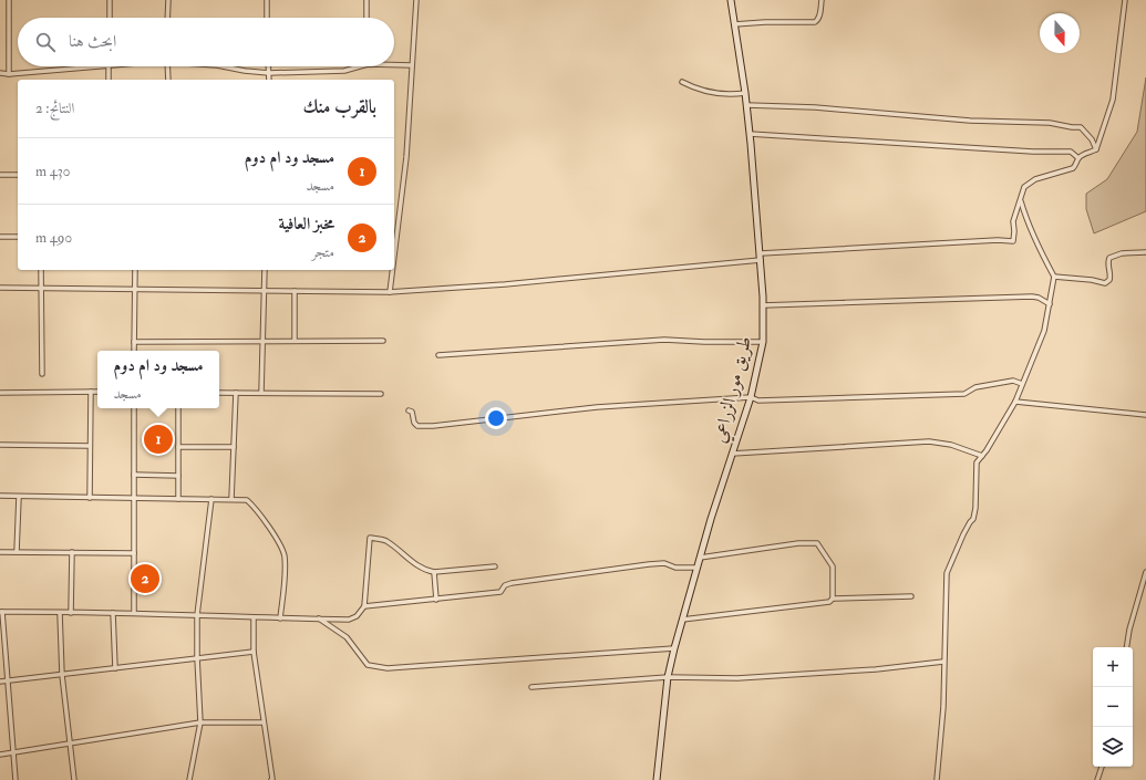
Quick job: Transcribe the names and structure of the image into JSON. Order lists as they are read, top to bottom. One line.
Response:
{"streets":{"street":["طريق مور الزراعي"]},"north":"bottom","page":{"search":"ابحث هنا","heading":["بالقرب منك","النتائج: 2"],"list":[{"mark":"1","name":"مسجد ود ام دوم","note":"مسجد","value":"430 m"},{"mark":"2","name":"مخبز العافية","note":"متجر","value":"490 m"}],"popup":["مسجد ود ام دوم","مسجد"],"pins":["1","2"],"map_buttons":["+","−"]}}
